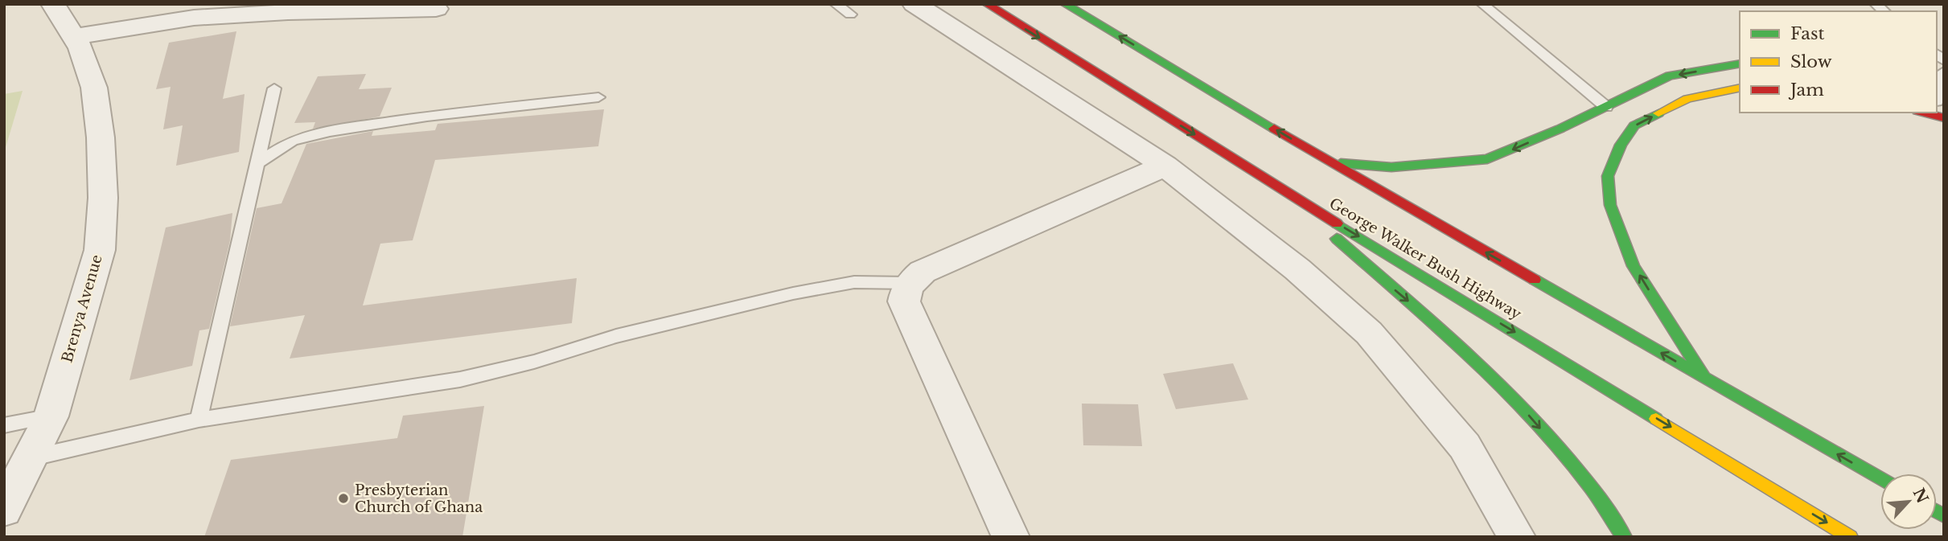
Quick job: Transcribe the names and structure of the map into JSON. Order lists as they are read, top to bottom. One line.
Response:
{"streets":{"highway":["George Walker Bush Highway"],"street":["Brenya Avenue"]},"places":["Presbyterian Church of Ghana"],"legend":["Fast","Slow","Jam"],"north":"top right"}
